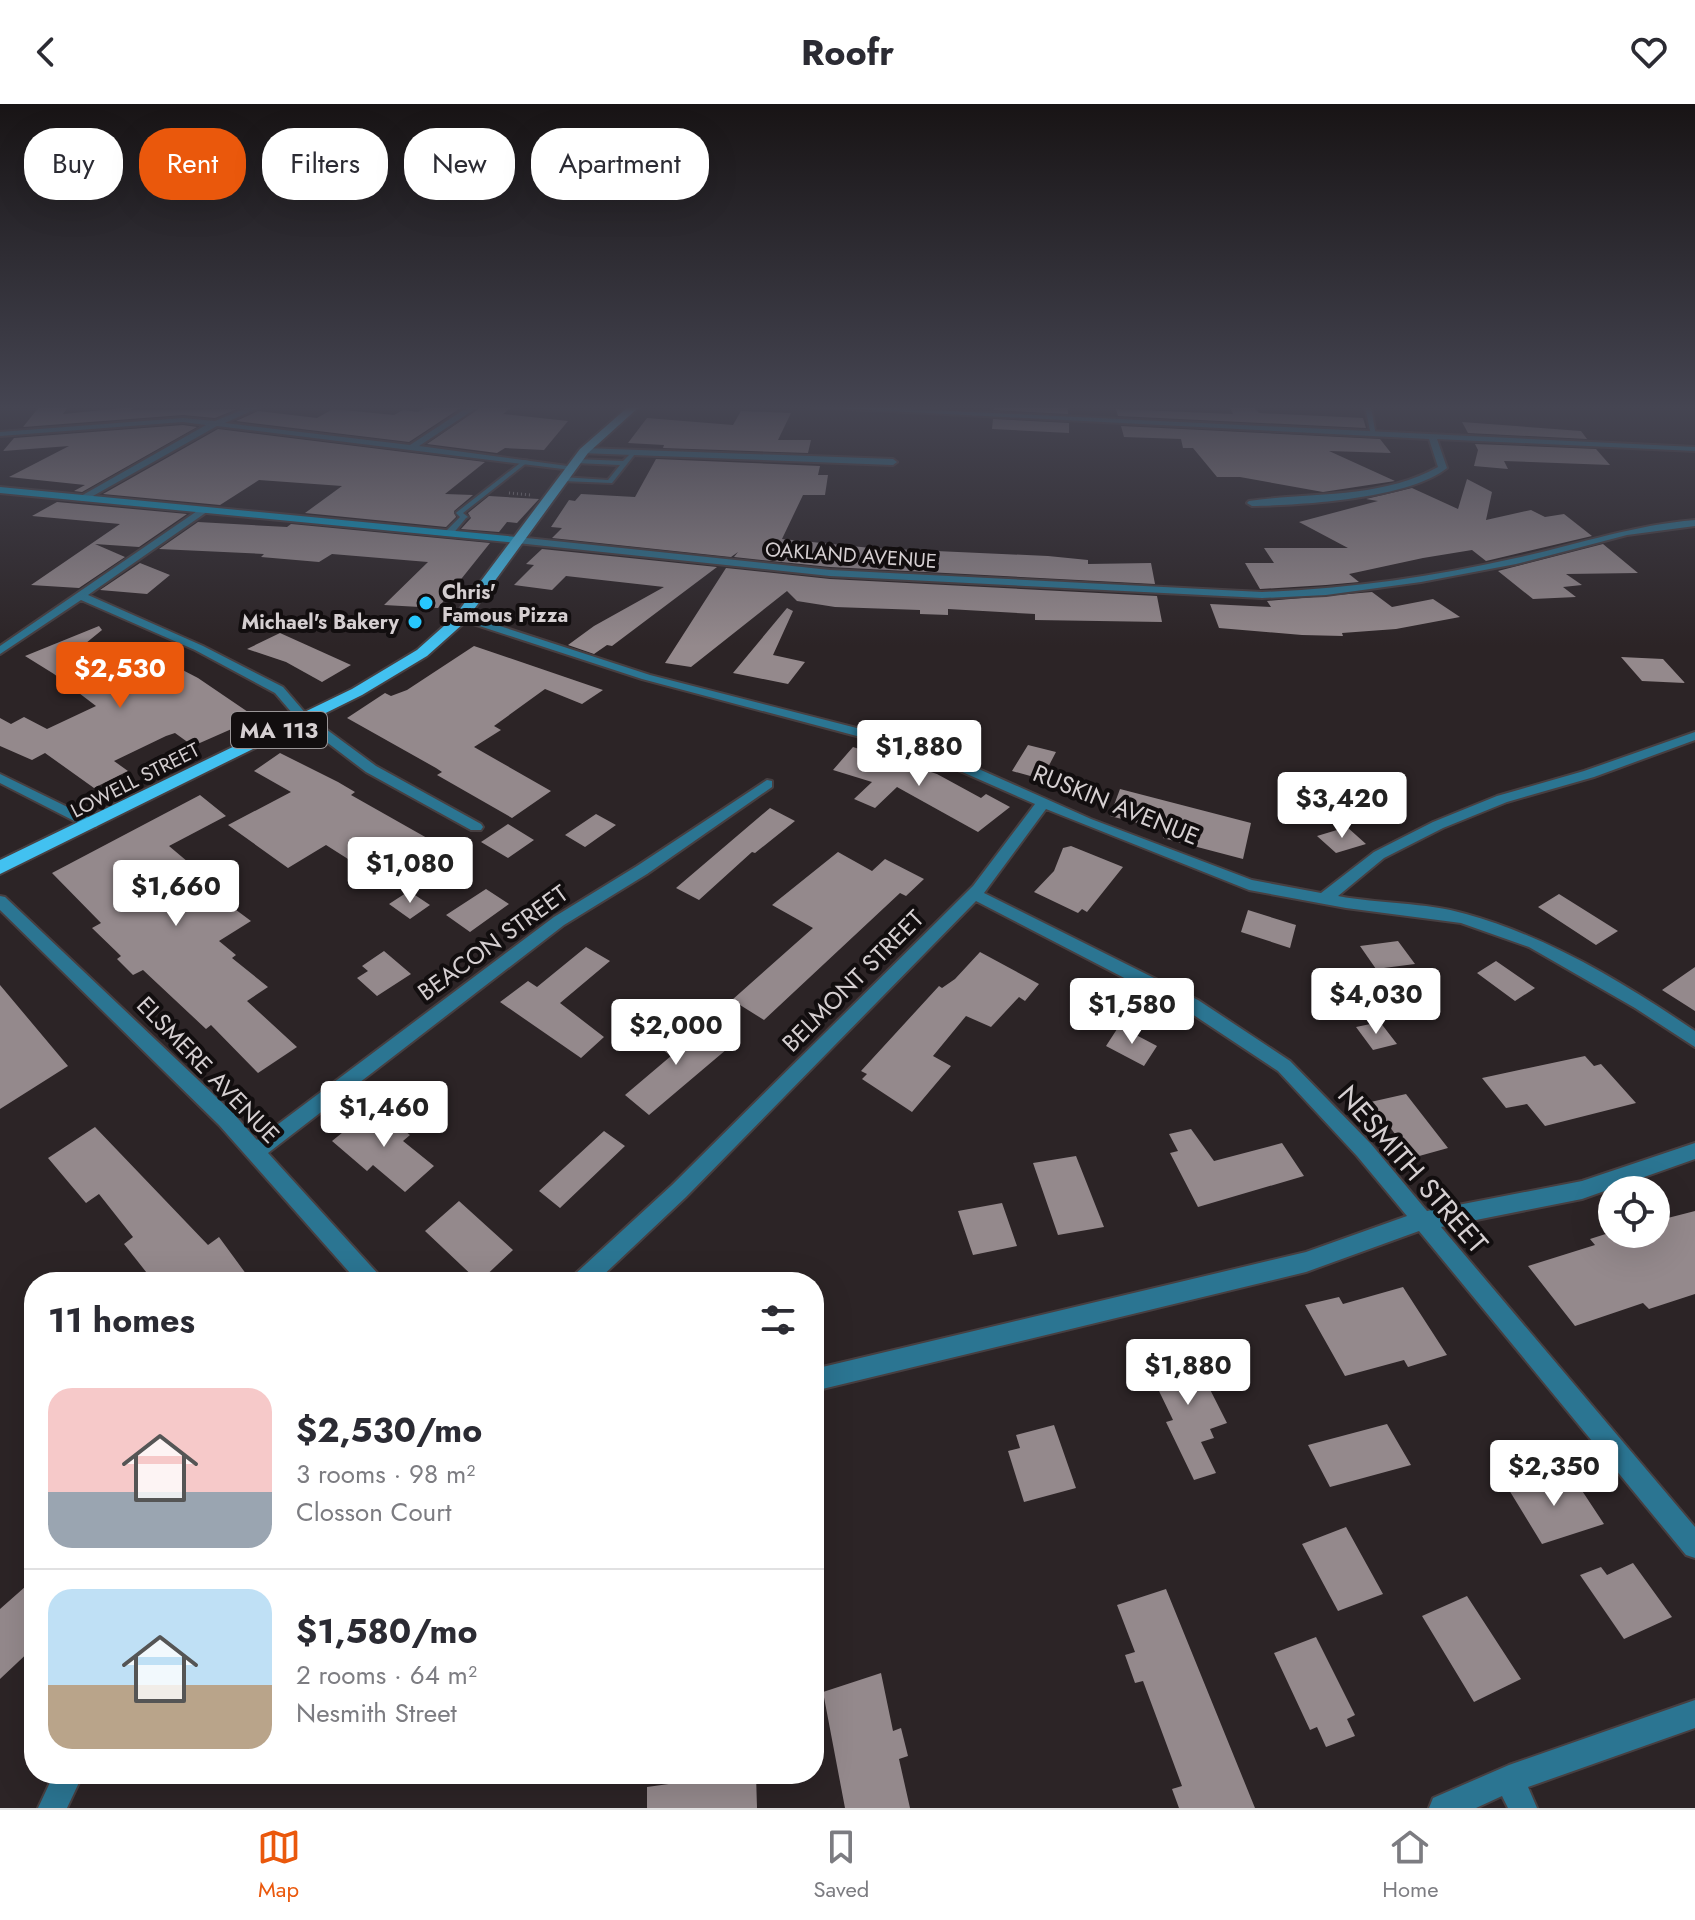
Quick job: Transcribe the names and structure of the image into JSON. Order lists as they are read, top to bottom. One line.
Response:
{"streets":{"main road":["MA 113","LOWELL STREET"],"street":["OAKLAND AVENUE","RUSKIN AVENUE","BEACON STREET","BELMONT STREET","ELSMERE AVENUE","NESMITH STREET"]},"crossings":[["OAKLAND AVENUE","LOWELL STREET"],["LOWELL STREET","RUSKIN AVENUE"],["RUSKIN AVENUE","BELMONT STREET"],["BEACON STREET","ELSMERE AVENUE"],["BELMONT STREET","NESMITH STREET"]],"places":["Chris' Famous Pizza","Michael's Bakery"],"page":{"header":"Roofr","chip":["Buy","Rent","Filters","New","Apartment"],"price":["$2,530","$1,880","$3,420","$1,080","$1,660","$4,030","$1,580","$2,000","$1,460","$1,880","$2,350"],"heading":"11 homes","list":[{"name":"$2,530/mo","note":"3 rooms · 98 m² · Closson Court"},{"name":"$1,580/mo","note":"2 rooms · 64 m² · Nesmith Street"}],"tabs":["Map","Saved","Home"]}}
